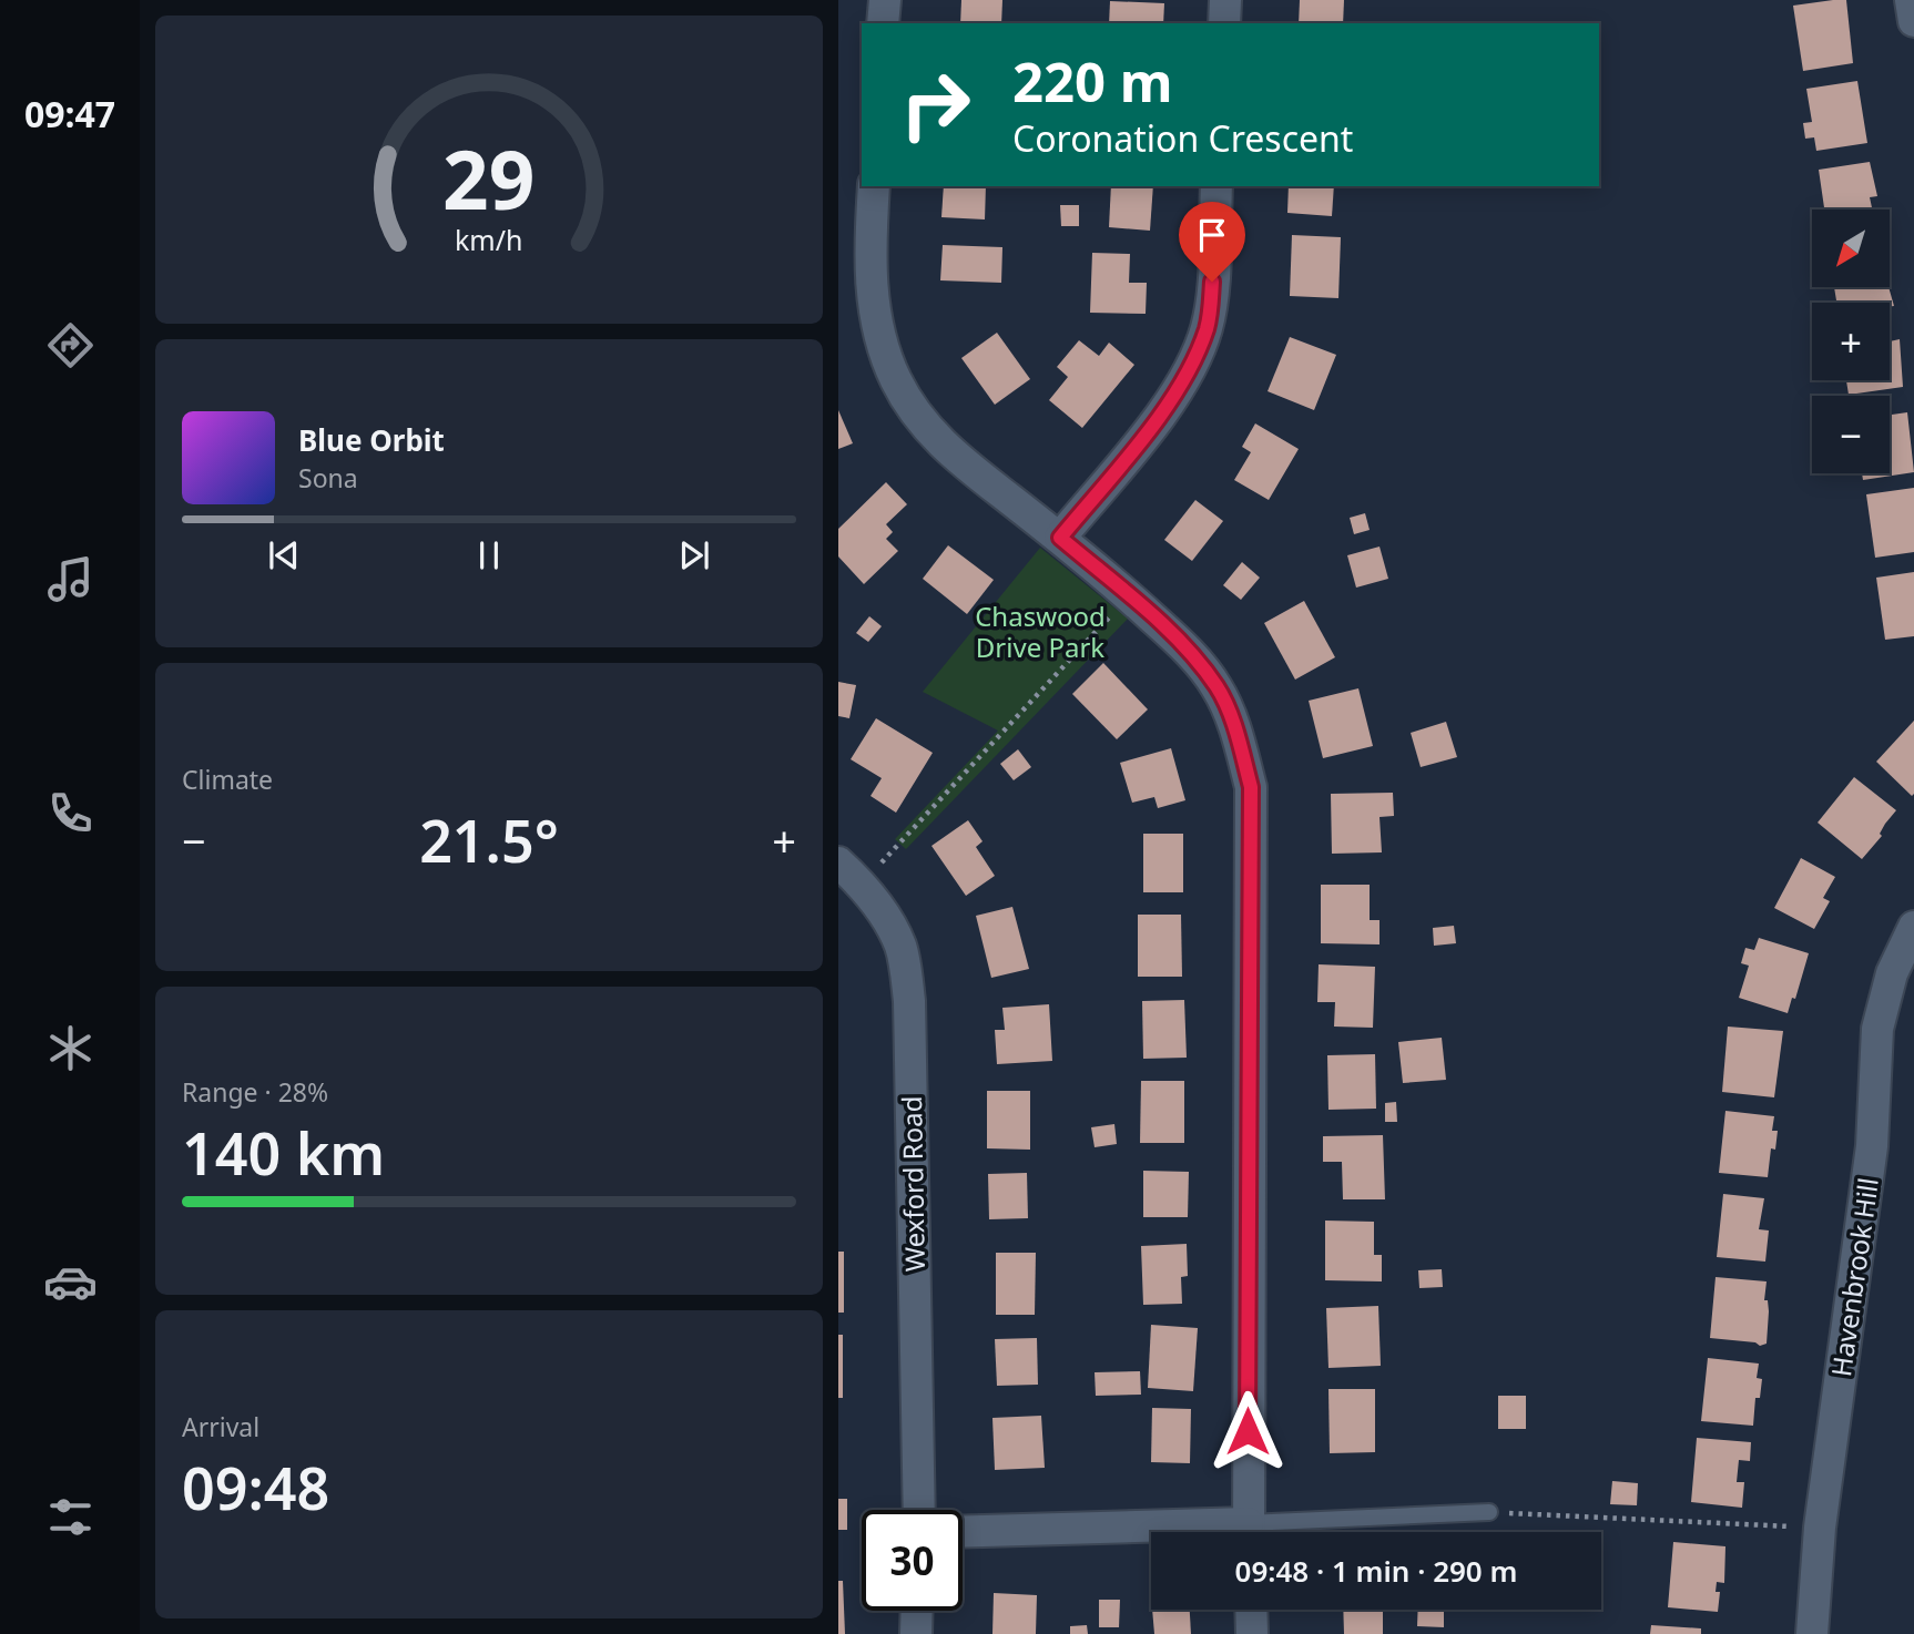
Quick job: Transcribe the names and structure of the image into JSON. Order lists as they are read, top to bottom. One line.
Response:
{"streets":{"street":["Wexford Road","Havenbrook Hill"]},"parks":["Chaswood Drive Park"],"north":"bottom left","page":{"tabs":"09:47","turn":["220 m","Coronation Crescent"],"map_buttons":["+","−"],"song":["Blue Orbit","Sona"],"tile":["Climate",["Range · 28%","140 km"],["Arrival","09:48"]],"heat":["−","21.5°","+"],"limit":"30","trip":"09:48 · 1 min · 290 m","gauge":["29","km/h"]}}
